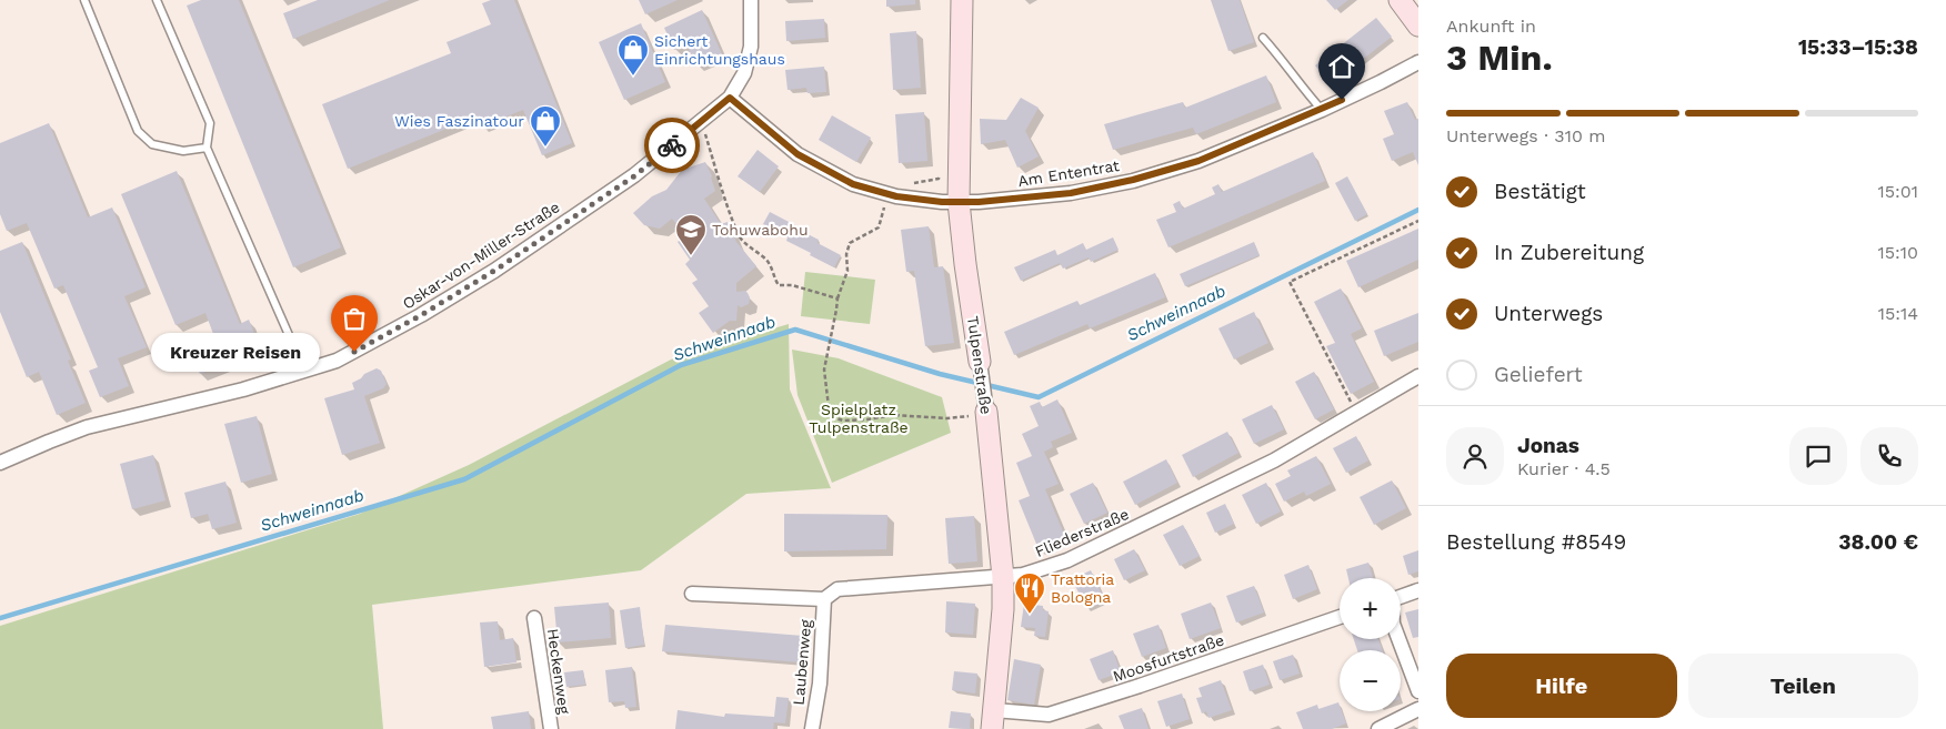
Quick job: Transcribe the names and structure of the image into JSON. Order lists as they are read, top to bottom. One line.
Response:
{"streets":{"street":["Am Ententrat","Oskar-von-Miller-Straße","Tulpenstraße","Fliederstraße","Moosfurtstraße","Laubenweg","Heckenweg"]},"crossings":[["Am Ententrat","Oskar-von-Miller-Straße"],["Am Ententrat","Tulpenstraße"],["Tulpenstraße","Fliederstraße"],["Tulpenstraße","Moosfurtstraße"],["Fliederstraße","Laubenweg"]],"water":["Schweinnaab"],"parks":["Spielplatz Tulpenstraße"],"places":{"shop":["Sichert Einrichtungshaus","Wies Faszinatour"],"school or university":["Tohuwabohu"],"other":["Kreuzer Reisen"],"restaurant":["Trattoria Bologna"]},"page":{"heading":["3 Min.","Ankunft in","15:33–15:38"],"panel":["Jonas","Kurier · 4.5","Bestellung #8549","38.00 €"],"bar":"Unterwegs · 310 m","list":[["Bestätigt","15:01"],["In Zubereitung","15:10"],["Unterwegs","15:14"],"Geliefert"],"bubble":"Kreuzer Reisen","map_buttons":["+","−"],"buttons":["Hilfe","Teilen"]}}
